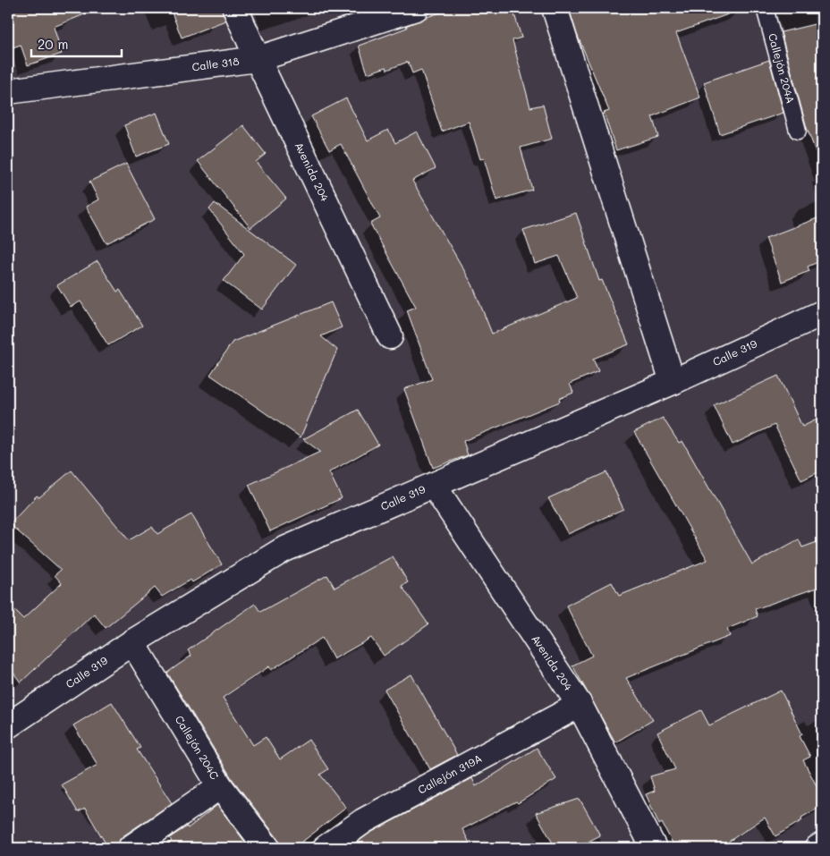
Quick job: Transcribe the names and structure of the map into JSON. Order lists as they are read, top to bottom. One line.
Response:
{"streets":{"street":["Calle 318","Avenida 204","Calle 319","Callejón 204C","Callejón 319A"],"lane":["Callejón 204A"]},"crossings":[["Calle 318","Avenida 204"],["Avenida 204","Calle 319"],["Avenida 204","Callejón 319A"],["Calle 319","Callejón 204C"]],"scale_bar":"20 m"}
